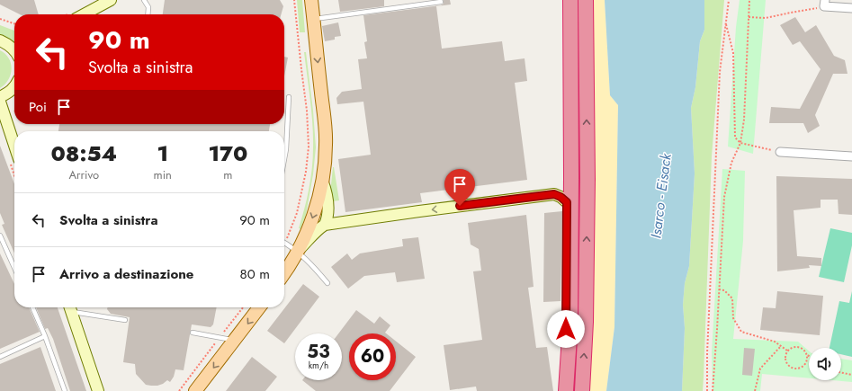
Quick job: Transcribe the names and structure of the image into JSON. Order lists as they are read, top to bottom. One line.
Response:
{"water":["Isarco - Eisack"],"page":{"turn":["90 m","Svolta a sinistra"],"then":"Poi","eta":["08:54","Arrivo","1","min","170","m"],"list":[{"name":"Svolta a sinistra","value":"90 m"},{"name":"Arrivo a destinazione","value":"80 m"}],"speed":"53 km/h","limit":"60"}}
